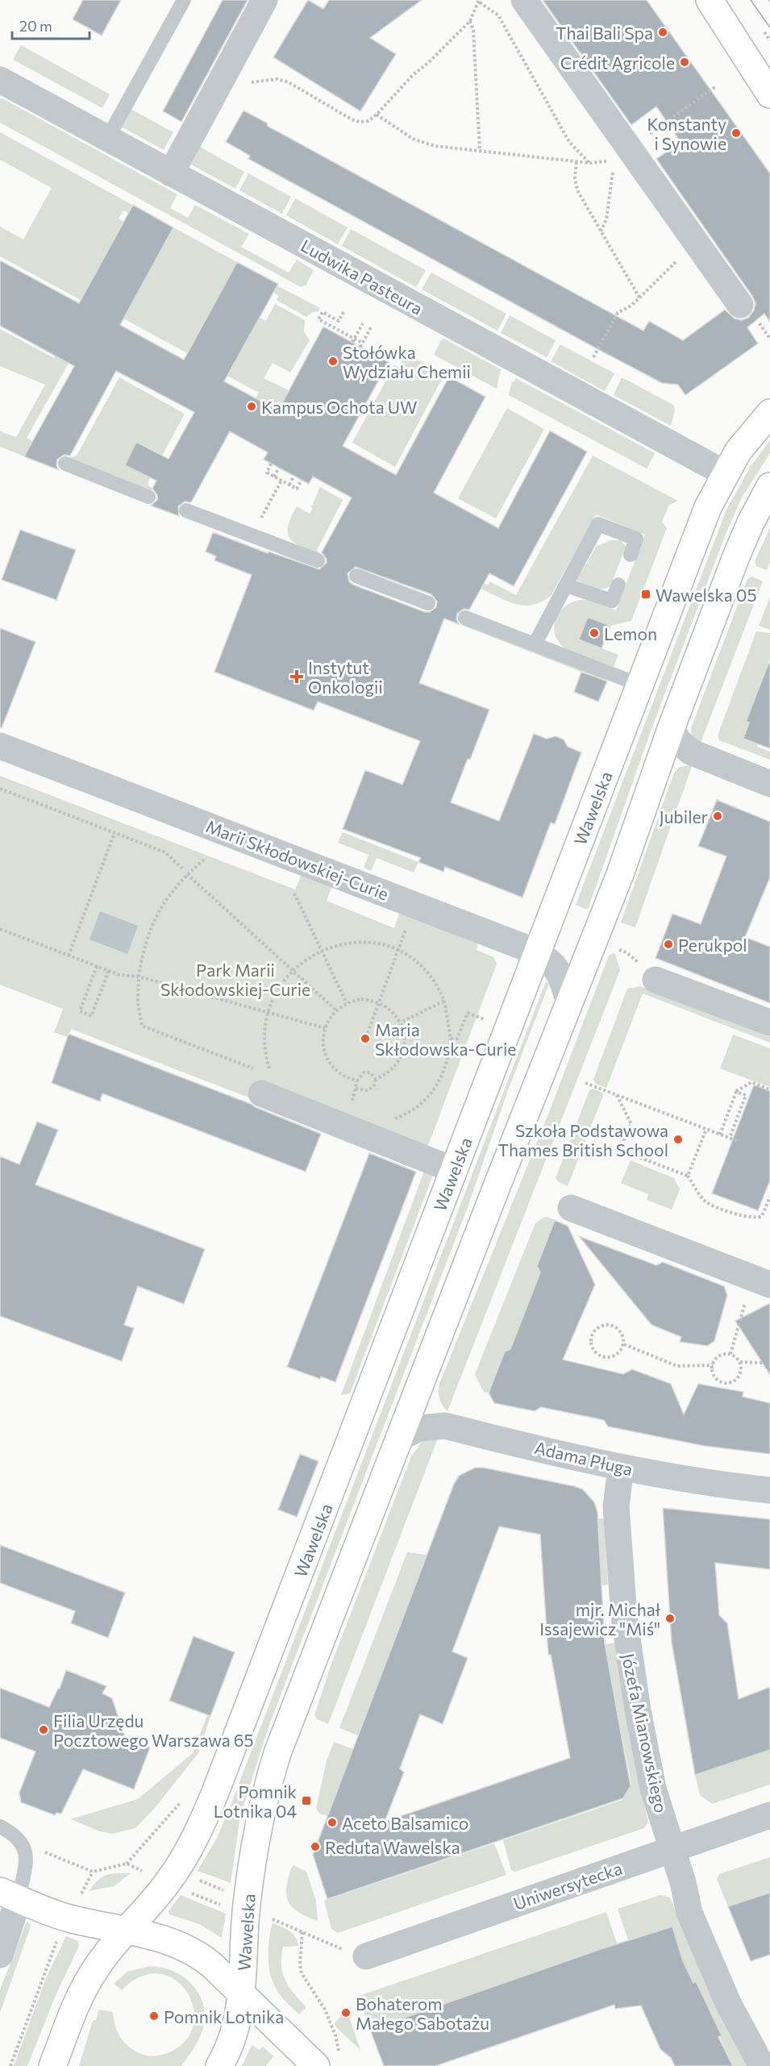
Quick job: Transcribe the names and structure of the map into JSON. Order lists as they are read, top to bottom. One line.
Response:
{"streets":{"main road":["Wawelska"],"street":["Ludwika Pasteura","Marii Skłodowskiej-Curie","Adama Pługa","Józefa Mianowskiego","Uniwersytecka"]},"crossings":[["Ludwika Pasteura","Wawelska"],["Wawelska","Marii Skłodowskiej-Curie"],["Wawelska","Adama Pługa"],["Adama Pługa","Józefa Mianowskiego"],["Józefa Mianowskiego","Uniwersytecka"]],"parks":["Park Marii Skłodowskiej-Curie"],"places":{"other":["Thai Bali Spa","Crédit Agricole","Konstanty i Synowie","Stołówka Wydziału Chemii","Kampus Ochota UW","Lemon","Jubiler","Perukpol","Maria Skłodowska-Curie","Szkoła Podstawowa Thames British School","mjr. Michał Issajewicz \"Miś\"","Filia Urzędu Pocztowego Warszawa 65","Aceto Balsamico","Reduta Wawelska","Bohaterom Małego Sabotażu","Pomnik Lotnika"],"transit":["Wawelska 05","Pomnik Lotnika 04"],"health":["Instytut Onkologii"]},"scale_bar":"20 m"}
